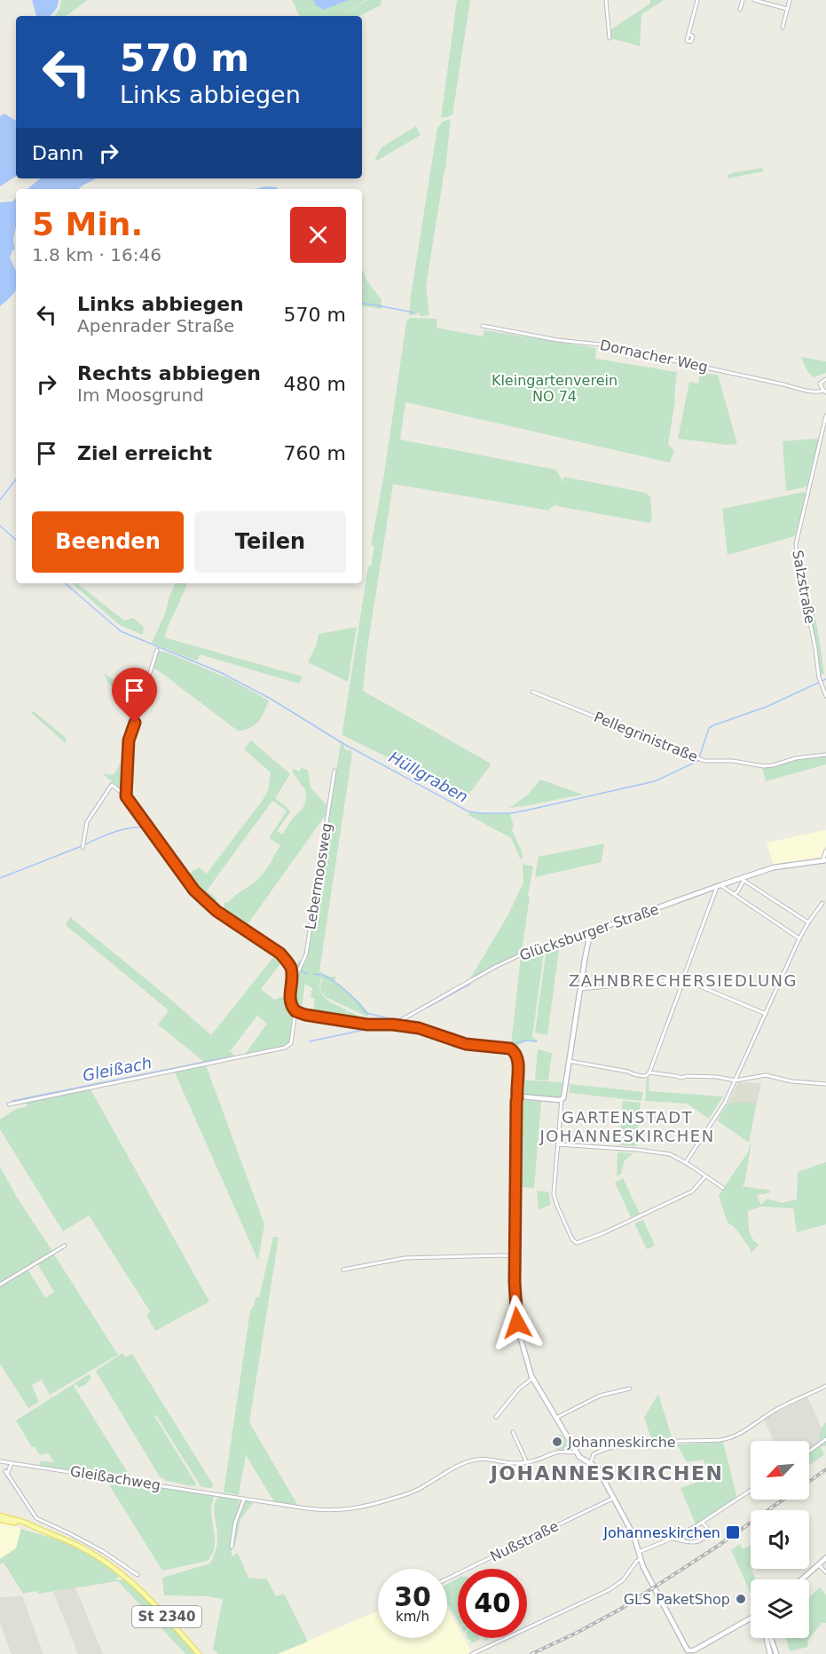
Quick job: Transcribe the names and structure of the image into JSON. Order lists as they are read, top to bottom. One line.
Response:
{"streets":{"main road":["St 2340"],"street":["Dornacher Weg","Salzstraße","Pellegrinistraße","Lebermoosweg","Glücksburger Straße","Gleißachweg","Nußstraße"]},"districts":["ZAHNBRECHERSIEDLUNG","GARTENSTADT JOHANNESKIRCHEN","JOHANNESKIRCHEN"],"water":["Hüllgraben","Gleißach"],"parks":["Kleingartenverein NO 74"],"places":{"other":["Johanneskirche","GLS PaketShop"],"transit":["Johanneskirchen"]},"north":"bottom left","page":{"turn":["570 m","Links abbiegen"],"then":"Dann","heading":["5 Min.","1.8 km · 16:46"],"list":[{"name":"Links abbiegen","note":"Apenrader Straße","value":"570 m"},{"name":"Rechts abbiegen","note":"Im Moosgrund","value":"480 m"},{"name":"Ziel erreicht","value":"760 m"}],"buttons":["Beenden","Teilen"],"speed":"30 km/h","limit":"40"}}
